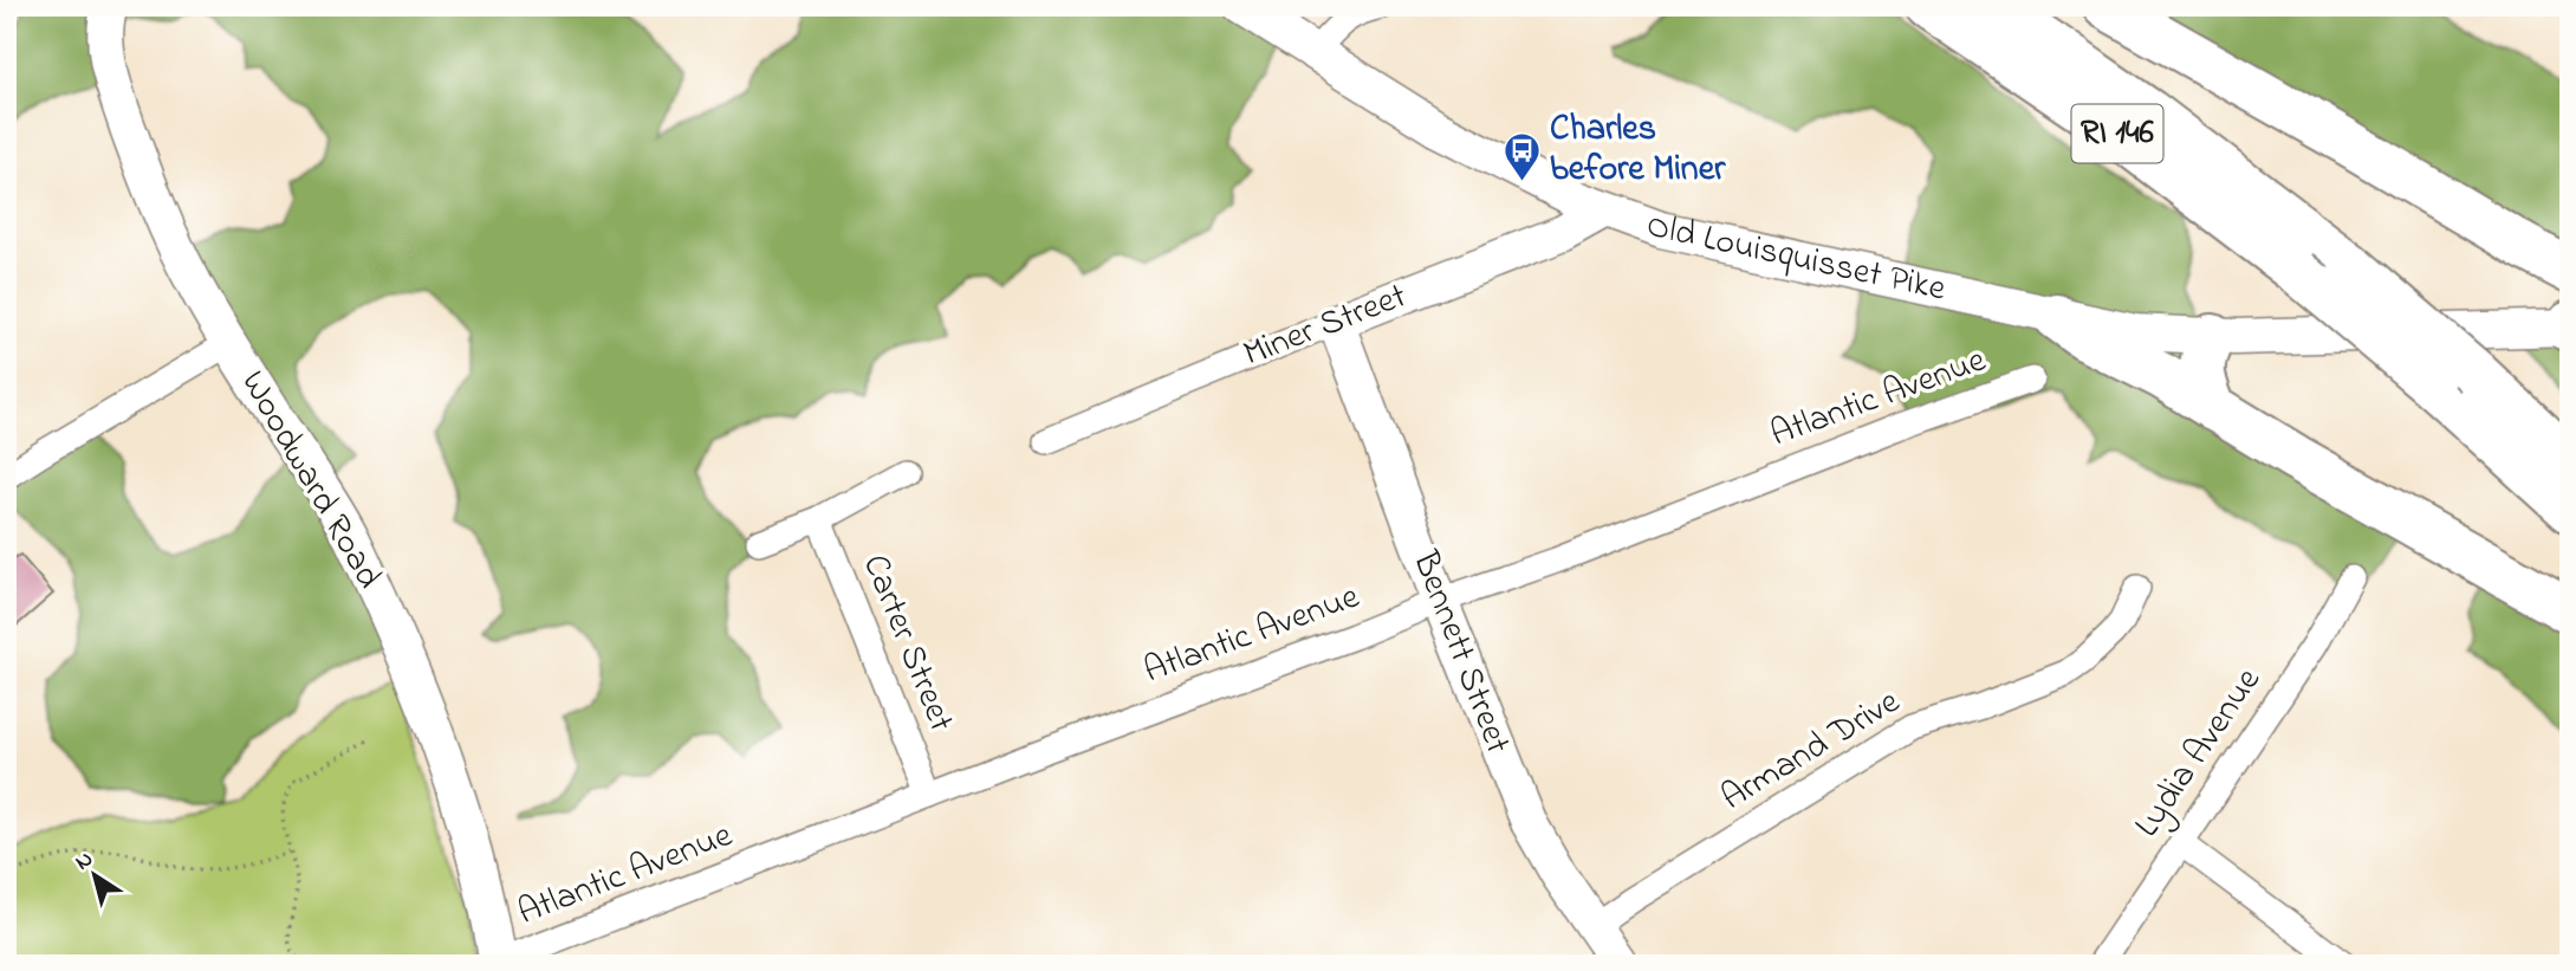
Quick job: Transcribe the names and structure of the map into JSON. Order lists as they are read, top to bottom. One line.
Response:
{"streets":{"highway":["RI 146"],"street":["Old Louisquisset Pike","Miner Street","Atlantic Avenue","Woodward Road","Carter Street","Bennett Street","Armand Drive","Lydia Avenue"]},"crossings":[["Old Louisquisset Pike","Miner Street"],["Miner Street","Bennett Street"],["Atlantic Avenue","Woodward Road"],["Atlantic Avenue","Carter Street"],["Atlantic Avenue","Bennett Street"],["Bennett Street","Armand Drive"]],"places":{"bus stop":["Charles before Miner"]},"north":"top left"}
